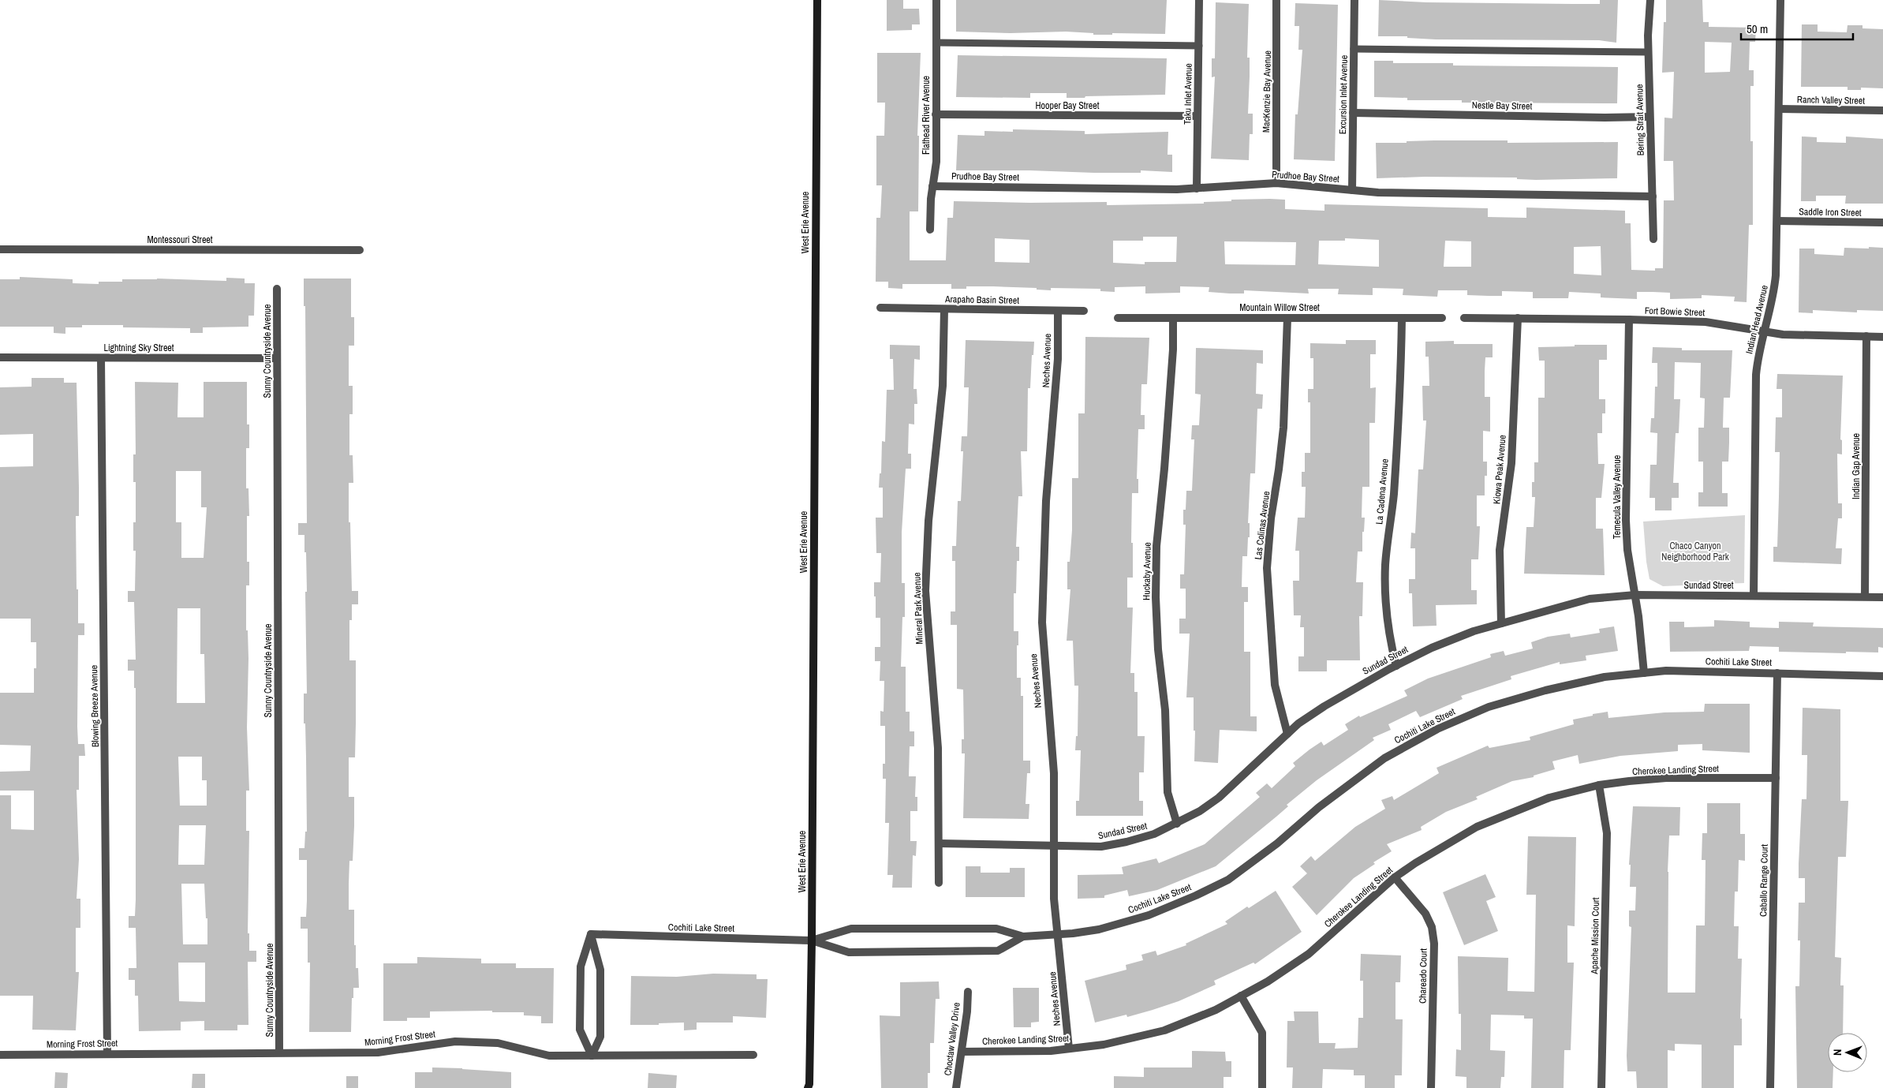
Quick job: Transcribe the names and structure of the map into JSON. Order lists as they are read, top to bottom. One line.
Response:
{"streets":{"street":["MacKenzie Bay Avenue","Taku Inlet Avenue","Excursion Inlet Avenue","Ranch Valley Street","Hooper Bay Street","Nestle Bay Street","Flathead River Avenue","Bering Strait Avenue","Prudhoe Bay Street","Saddle Iron Street","West Erie Avenue","Montessouri Street","Arapaho Basin Street","Mountain Willow Street","Fort Bowie Street","Indian Head Avenue","Lightning Sky Street","Sunny Countryside Avenue","Neches Avenue","Indian Gap Avenue","Kiowa Peak Avenue","La Cadena Avenue","Temecula Valley Avenue","Las Colinas Avenue","Huckaby Avenue","Sundad Street","Mineral Park Avenue","Cochiti Lake Street","Blowing Breeze Avenue","Cherokee Landing Street","Caballo Range Court","Apache Mission Court","Chareado Court","Morning Frost Street","Choctaw Valley Drive"]},"crossings":[["MacKenzie Bay Avenue","Prudhoe Bay Street"],["Taku Inlet Avenue","Hooper Bay Street"],["Taku Inlet Avenue","Prudhoe Bay Street"],["Excursion Inlet Avenue","Nestle Bay Street"],["Excursion Inlet Avenue","Prudhoe Bay Street"],["Ranch Valley Street","Indian Head Avenue"],["Hooper Bay Street","Flathead River Avenue"],["Nestle Bay Street","Bering Strait Avenue"],["Flathead River Avenue","Prudhoe Bay Street"],["Bering Strait Avenue","Prudhoe Bay Street"],["Saddle Iron Street","Indian Head Avenue"],["West Erie Avenue","Cochiti Lake Street"],["Arapaho Basin Street","Neches Avenue"],["Arapaho Basin Street","Mineral Park Avenue"],["Mountain Willow Street","La Cadena Avenue"],["Mountain Willow Street","Las Colinas Avenue"],["Mountain Willow Street","Huckaby Avenue"],["Fort Bowie Street","Indian Head Avenue"],["Fort Bowie Street","Indian Gap Avenue"],["Fort Bowie Street","Kiowa Peak Avenue"],["Fort Bowie Street","Temecula Valley Avenue"],["Indian Head Avenue","Sundad Street"],["Lightning Sky Street","Sunny Countryside Avenue"],["Lightning Sky Street","Blowing Breeze Avenue"],["Sunny Countryside Avenue","Morning Frost Street"],["Neches Avenue","Sundad Street"],["Neches Avenue","Cochiti Lake Street"],["Neches Avenue","Cherokee Landing Street"],["Indian Gap Avenue","Sundad Street"],["Kiowa Peak Avenue","Sundad Street"],["La Cadena Avenue","Sundad Street"],["Temecula Valley Avenue","Sundad Street"],["Temecula Valley Avenue","Cochiti Lake Street"],["Las Colinas Avenue","Sundad Street"],["Huckaby Avenue","Sundad Street"],["Sundad Street","Mineral Park Avenue"],["Cochiti Lake Street","Caballo Range Court"],["Blowing Breeze Avenue","Morning Frost Street"],["Cherokee Landing Street","Caballo Range Court"],["Cherokee Landing Street","Apache Mission Court"],["Cherokee Landing Street","Chareado Court"],["Cherokee Landing Street","Choctaw Valley Drive"]],"parks":["Chaco Canyon Neighborhood Park"],"scale_bar":"50 m","north":"left"}
